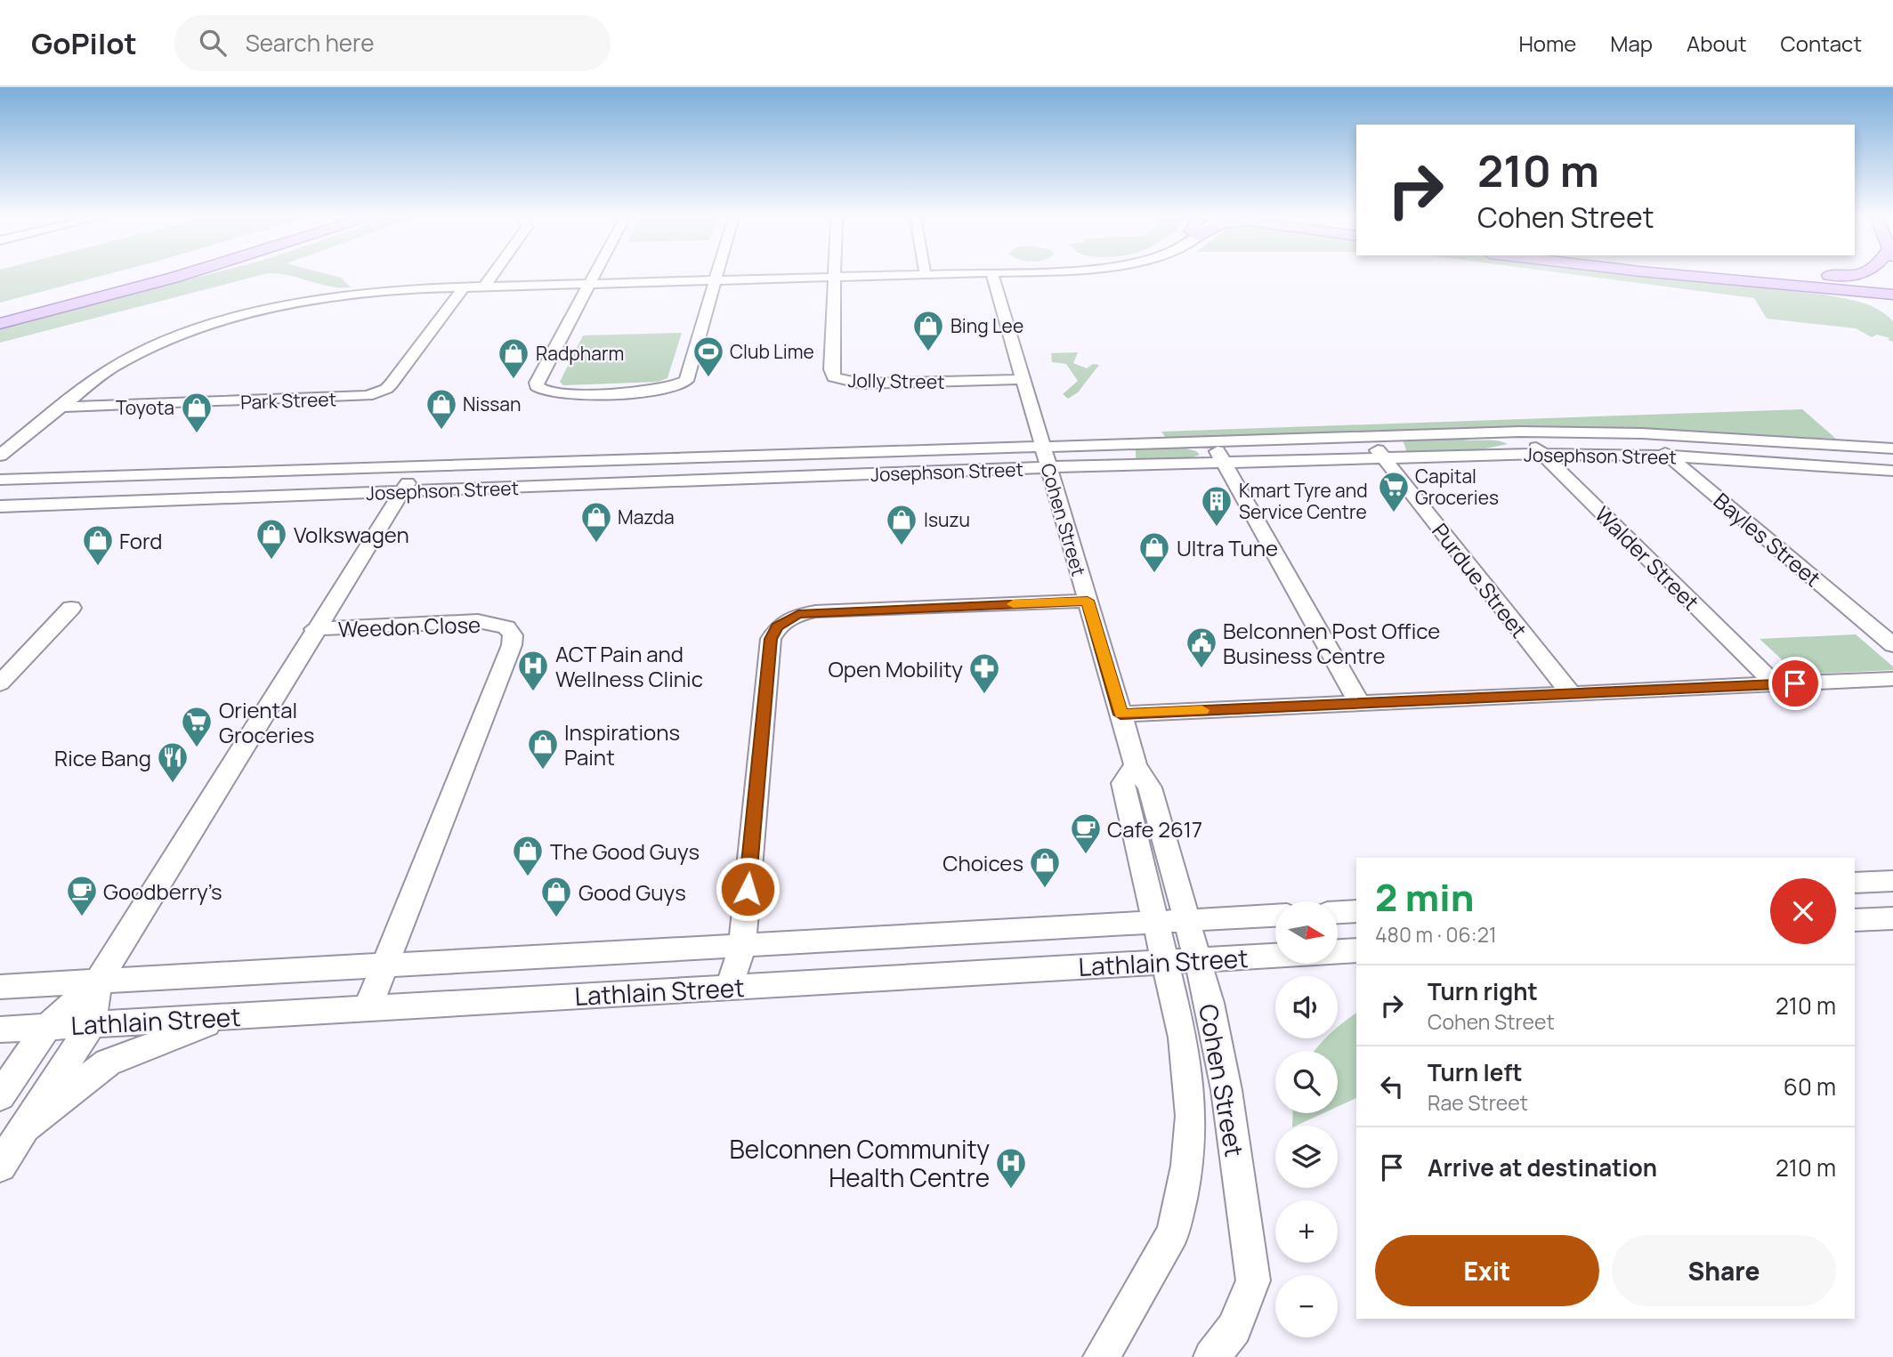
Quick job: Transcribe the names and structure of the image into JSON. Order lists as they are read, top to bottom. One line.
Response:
{"streets":{"street":["Jolly Street","Park Street","Josephson Street","Cohen Street","Bayles Street","Walder Street","Purdue Street","Weedon Close","Lathlain Street"]},"crossings":[["Jolly Street","Cohen Street"],["Josephson Street","Cohen Street"],["Josephson Street","Bayles Street"],["Josephson Street","Walder Street"],["Josephson Street","Purdue Street"],["Cohen Street","Lathlain Street"],["Weedon Close","Lathlain Street"]],"places":{"shop":["Bing Lee","Radpharm","Nissan","Toyota","Mazda","Isuzu","Volkswagen","Ford","Ultra Tune","Inspirations Paint","The Good Guys","Choices","Good Guys"],"sports":["Club Lime"],"supermarket":["Capital Groceries","Oriental Groceries"],"building":["Kmart Tyre and Service Centre"],"public building":["Belconnen Post Office Business Centre"],"hospital":["ACT Pain and Wellness Clinic","Belconnen Community Health Centre"],"pharmacy":["Open Mobility"],"restaurant":["Rice Bang"],"cafe":["Cafe 2617","Goodberry’s"]},"north":"right","page":{"header":"GoPilot","search":"Search here","nav":["Home","Map","About","Contact"],"turn":["210 m","Cohen Street"],"heading":["2 min","480 m · 06:21"],"map_buttons":["+","−"],"list":[{"name":"Turn right","note":"Cohen Street","value":"210 m"},{"name":"Turn left","note":"Rae Street","value":"60 m"},{"name":"Arrive at destination","value":"210 m"}],"buttons":["Exit","Share"]}}
